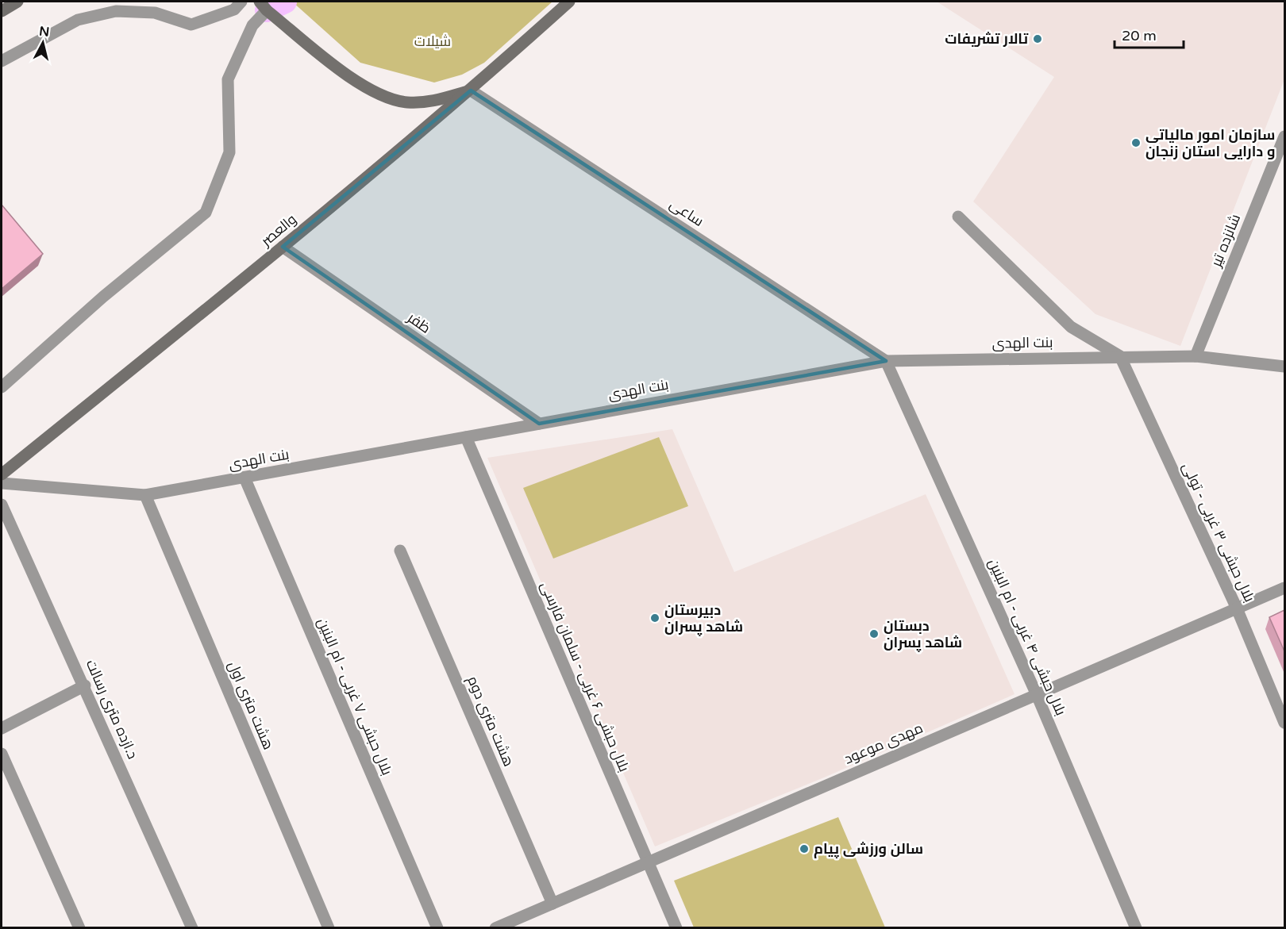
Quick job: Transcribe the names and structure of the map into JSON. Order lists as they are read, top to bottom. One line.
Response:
{"streets":{"main road":["والعصر"],"street":["ساعی","شانزده تیر","ظفر","بنت الهدی","بلال حبشی ۳ غربی - تولی","بلال حبشی ۴ غربی - ام البنین","بلال حبشی ۶ غربی - سلمان فارسی","بلال حبشی ۷ غربی - ام البنین","هشت متری اول","د.ازده متری رسالت","هشت متری دوم","مهدی موعود"]},"crossings":[["ساعی","والعصر"],["ساعی","بنت الهدی"],["ساعی","بلال حبشی ۴ غربی - ام البنین"],["والعصر","ظفر"],["شانزده تیر","بنت الهدی"],["ظفر","بنت الهدی"],["بنت الهدی","بلال حبشی ۳ غربی - تولی"],["بنت الهدی","بلال حبشی ۴ غربی - ام البنین"],["بنت الهدی","بلال حبشی ۶ غربی - سلمان فارسی"],["بنت الهدی","بلال حبشی ۷ غربی - ام البنین"],["بنت الهدی","هشت متری اول"],["بلال حبشی ۳ غربی - تولی","مهدی موعود"],["بلال حبشی ۴ غربی - ام البنین","مهدی موعود"],["بلال حبشی ۶ غربی - سلمان فارسی","مهدی موعود"],["هشت متری دوم","مهدی موعود"]],"parks":["شیلات"],"places":["تالار تشریفات","سازمان امور مالیاتی و دارایی استان زنجان","دبیرستان شاهد پسران","دبستان شاهد پسران","سالن ورزشی پیام"],"scale_bar":"20 m","north":"top"}
